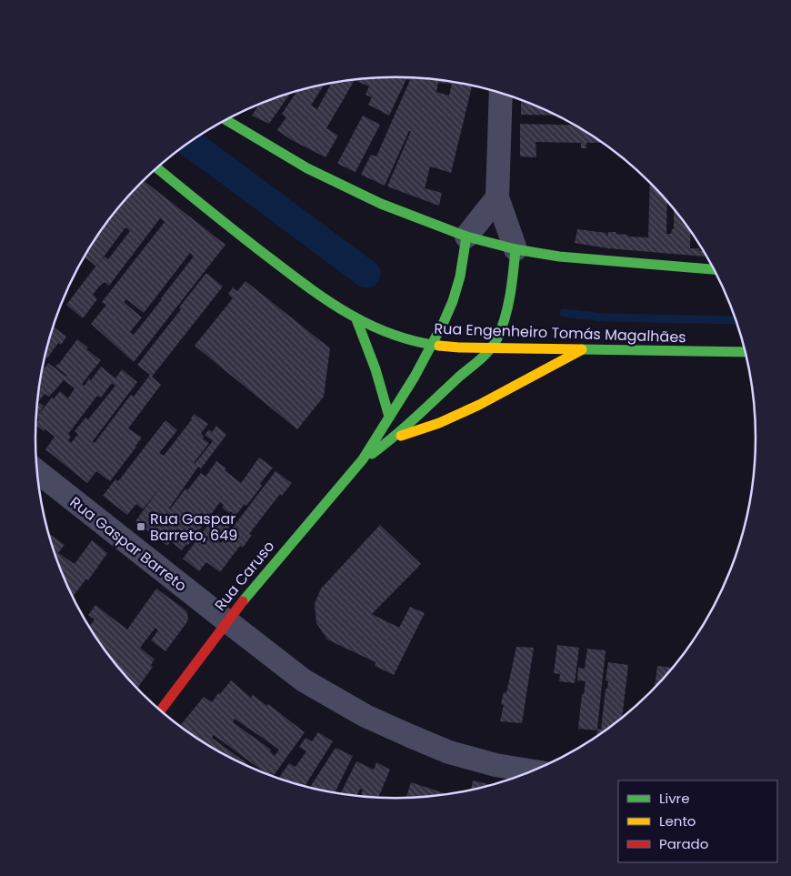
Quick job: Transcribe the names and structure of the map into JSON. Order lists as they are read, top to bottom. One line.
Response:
{"streets":{"street":["Rua Engenheiro Tomás Magalhães","Rua Gaspar Barreto","Rua Caruso"]},"crossings":[["Rua Engenheiro Tomás Magalhães","Rua Caruso"],["Rua Gaspar Barreto","Rua Caruso"]],"places":{"transit":["Rua Gaspar Barreto, 649"]},"legend":["Livre","Lento","Parado"]}
